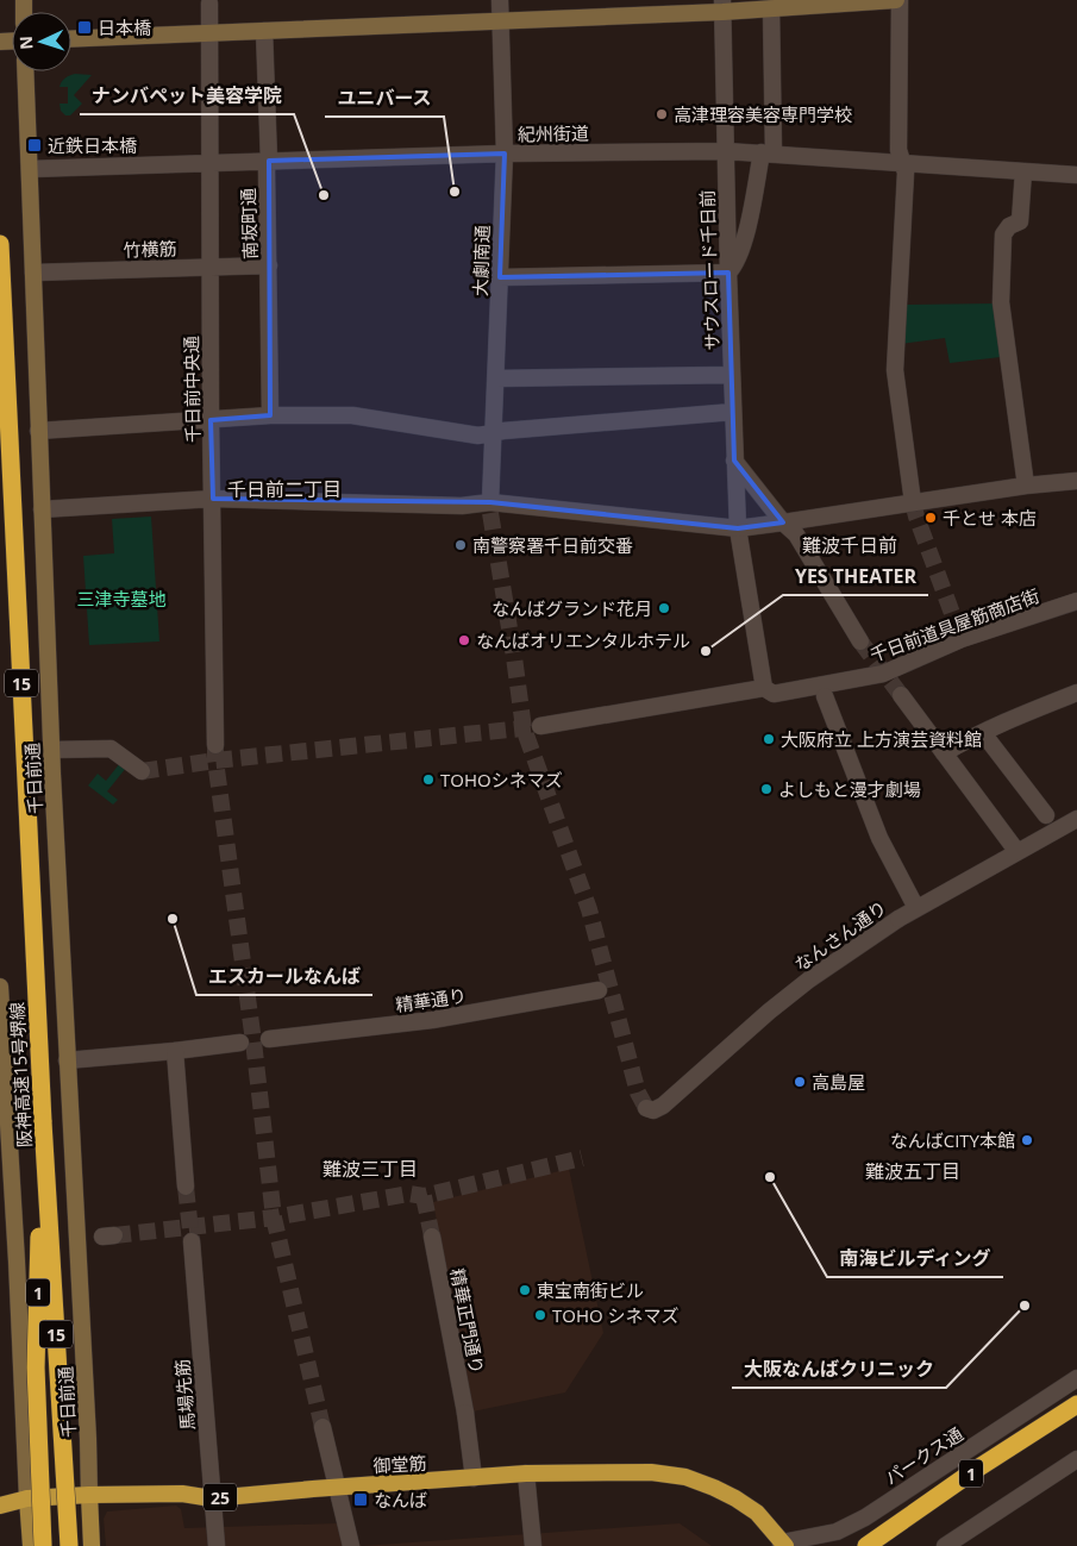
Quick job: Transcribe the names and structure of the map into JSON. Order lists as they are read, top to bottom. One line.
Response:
{"streets":{"highway":["15","阪神高速15号堺線","1","御堂筋","25"],"main road":["千日前通"],"street":["紀州街道","南坂町通","竹横筋","大劇南通","サウスロード千日前","千日前中央通","千日前道具屋筋商店街","なんさん通り","精華通り","精華正門通り","馬場先筋","パークス通"]},"crossings":[["紀州街道","南坂町通"],["紀州街道","大劇南通"],["紀州街道","サウスロード千日前"],["紀州街道","千日前中央通"],["紀州街道","千日前通"],["南坂町通","竹横筋"],["竹横筋","千日前中央通"],["竹横筋","千日前通"],["サウスロード千日前","千日前道具屋筋商店街"],["千日前通","御堂筋"],["阪神高速15号堺線","1"],["精華正門通り","御堂筋"],["馬場先筋","御堂筋"],["パークス通","御堂筋"]],"districts":["千日前二丁目","難波千日前","難波三丁目","難波五丁目"],"parks":["三津寺墓地"],"places":{"transit":["日本橋","近鉄日本橋","なんば"],"other":["高津理容美容専門学校","ユニバース","ナンバペット美容学院","千とせ 本店","南警察署千日前交番","なんばグランド花月","なんばオリエンタルホテル","YES THEATER","大阪府立 上方演芸資料館","TOHOシネマズ","よしもと漫才劇場","エスカールなんば","高島屋","なんばCITY本館","南海ビルディング","東宝南街ビル","大阪なんばクリニック","TOHO シネマズ"]},"north":"left"}
